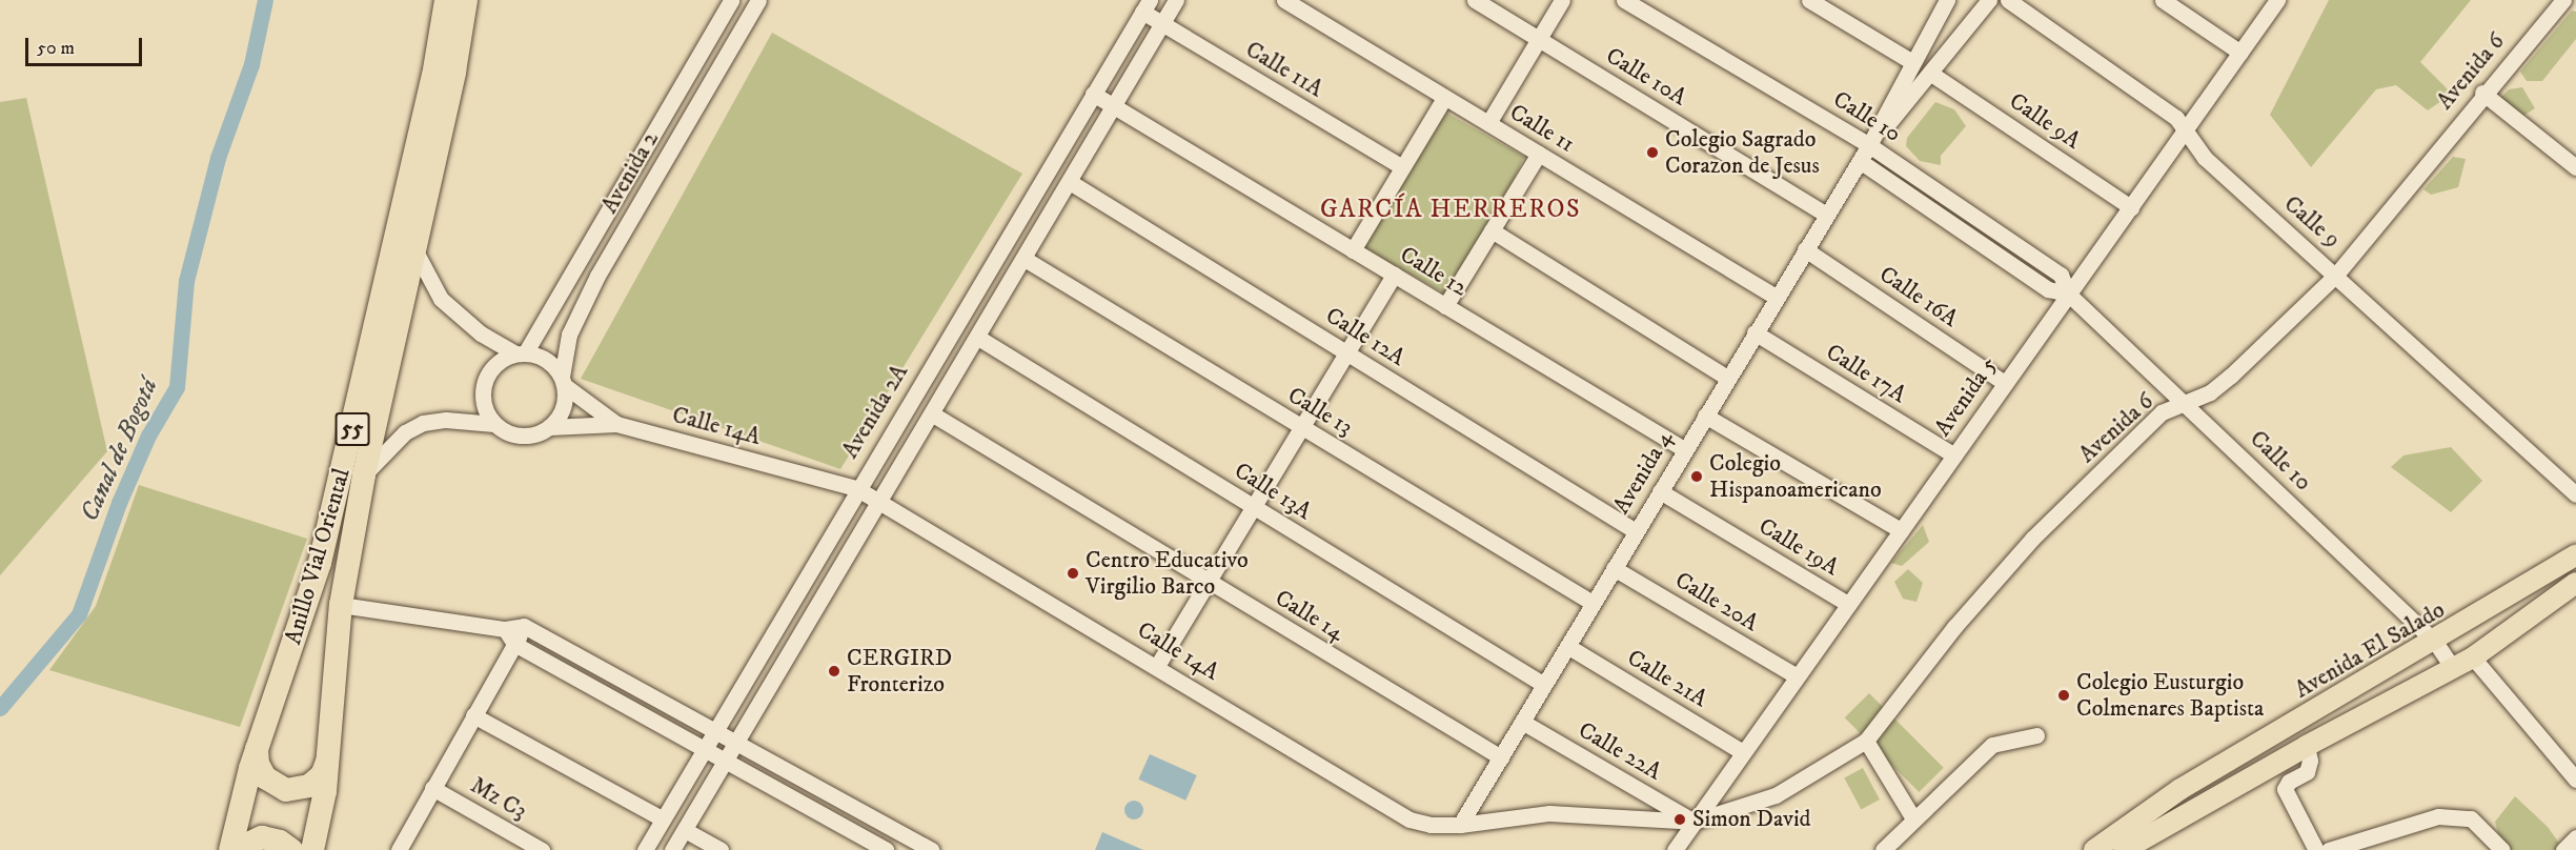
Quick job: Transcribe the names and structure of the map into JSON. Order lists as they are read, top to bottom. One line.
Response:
{"streets":{"highway":["55","Anillo Vial Oriental"],"main road":["Avenida El Salado"],"street":["Calle 11A","Avenida 6","Calle 10A","Calle 10","Calle 9A","Calle 11","Avenida 2","Calle 9","Calle 12","Calle 16A","Calle 12A","Calle 17A","Avenida 5","Avenida 2A","Calle 13","Calle 14A","Avenida 4","Calle 13A","Calle 19A","Calle 20A","Calle 14","Calle 21A","Calle 22A","Mz C3"]},"crossings":[["Calle 11A","Avenida 2A"],["Avenida 6","Calle 10"],["Avenida 6","Calle 9"],["Avenida 6","Avenida 5"],["Avenida 6","Calle 14A"],["Avenida 6","Calle 22A"],["Calle 10A","Avenida 4"],["Calle 10","Avenida 5"],["Calle 10","Avenida 4"],["Calle 10","Avenida El Salado"],["Calle 9A","Avenida 5"],["Calle 9A","Avenida 4"],["Calle 11","Avenida 4"],["Avenida 2","Calle 14A"],["Calle 9","Avenida 5"],["Calle 12","Avenida 2A"],["Calle 12","Avenida 4"],["Calle 16A","Avenida 5"],["Calle 16A","Avenida 4"],["Calle 12A","Avenida 4"],["Calle 17A","Avenida 5"],["Calle 17A","Avenida 4"],["Avenida 5","Calle 14A"],["Avenida 5","Calle 19A"],["Avenida 5","Calle 20A"],["Avenida 5","Calle 21A"],["Avenida 5","Calle 22A"],["Avenida 2A","Calle 14A"],["Calle 13","Avenida 4"],["Calle 14A","Avenida 4"],["Calle 14A","Calle 22A"],["Avenida 4","Calle 13A"],["Avenida 4","Calle 19A"],["Avenida 4","Calle 20A"],["Avenida 4","Calle 14"],["Avenida 4","Calle 21A"],["Avenida 4","Calle 22A"]],"districts":["GARCÍA HERREROS"],"water":["Canal de Bogotá"],"places":["Colegio Sagrado Corazon de Jesus","Colegio Hispanoamericano","Centro Educativo Virgilio Barco","CERGIRD Fronterizo","Colegio Eusturgio Colmenares Baptista","Simon David"],"scale_bar":"50 m"}
